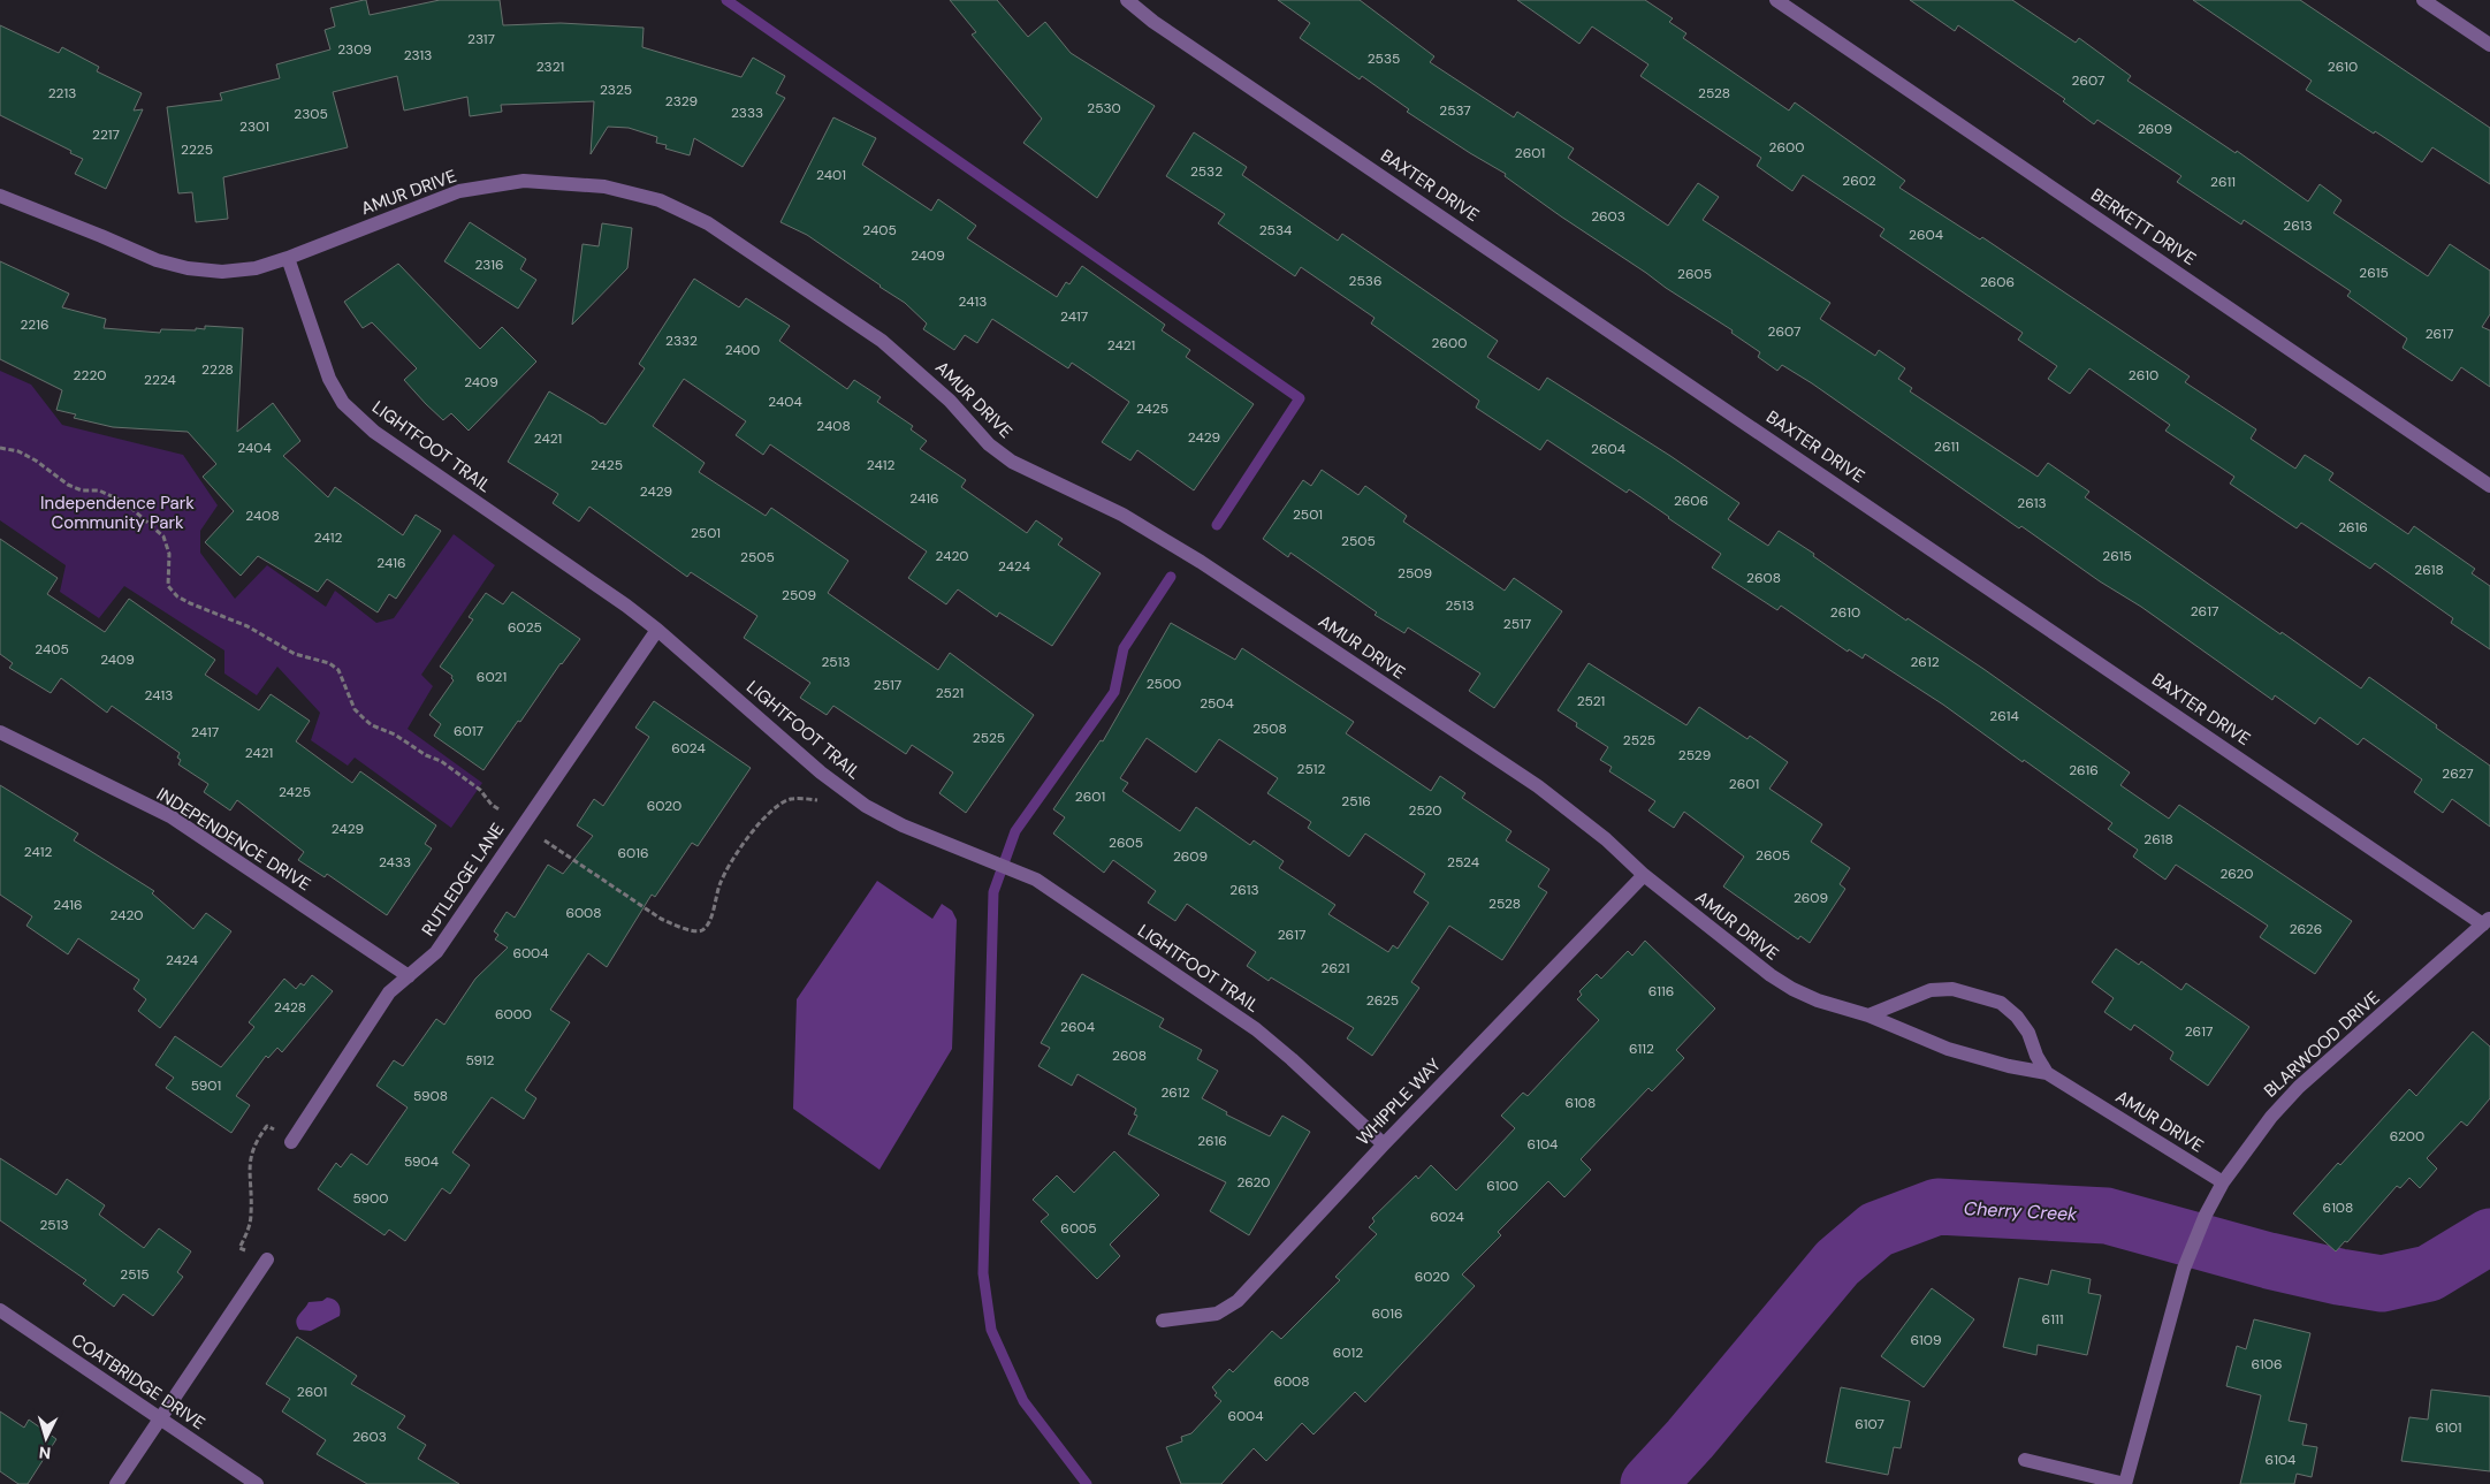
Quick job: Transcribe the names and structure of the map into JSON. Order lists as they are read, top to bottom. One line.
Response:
{"streets":{"street":["BAXTER DRIVE","AMUR DRIVE","BERKETT DRIVE","LIGHTFOOT TRAIL","INDEPENDENCE DRIVE","RUTLEDGE LANE","BLARWOOD DRIVE","WHIPPLE WAY","COATBRIDGE DRIVE"]},"crossings":[["BAXTER DRIVE","BLARWOOD DRIVE"],["AMUR DRIVE","LIGHTFOOT TRAIL"],["AMUR DRIVE","BLARWOOD DRIVE"],["AMUR DRIVE","WHIPPLE WAY"],["LIGHTFOOT TRAIL","RUTLEDGE LANE"],["LIGHTFOOT TRAIL","WHIPPLE WAY"],["INDEPENDENCE DRIVE","RUTLEDGE LANE"]],"water":["Cherry Creek"],"parks":["Independence Park Community Park"],"house_numbers":["2317","2309","2313","2535","2321","2610","2607","2325","2213","2528","2329","2530","2537","2333","2305","2301","2609","2217","2600","2225","2601","2532","2401","2602","2611","2603","2613","2405","2534","2604","2409","2316","2615","2605","2536","2606","2413","2417","2216","2607","2617","2332","2600","2421","2400","2228","2220","2610","2224","2409","2404","2425","2408","2429","2421","2611","2404","2604","2425","2412","2429","2416","2606","2613","2501","2408","2616","2501","2412","2505","2420","2615","2505","2416","2424","2618","2509","2608","2509","2513","2617","2610","2517","6025","2405","2409","2513","2612","6021","2500","2517","2521","2413","2521","2504","2614","2508","6017","2417","2525","2525","6024","2421","2529","2512","2616","2627","2601","2425","2601","2516","6020","2520","2429","2618","2605","2412","6016","2605","2609","2433","2524","2620","2613","2609","2528","2416","6008","2420","2626","2617","6004","2424","2621","6116","2625","2428","6000","2604","2617","6112","2608","5912","5901","2612","5908","6108","6200","2616","6104","5904","2620","6100","5900","6108","6024","2513","6005","2515","6020","6016","6111","6109","6012","6106","6008","2601","6004","6107","6101","2603","6104"],"north":"bottom"}
